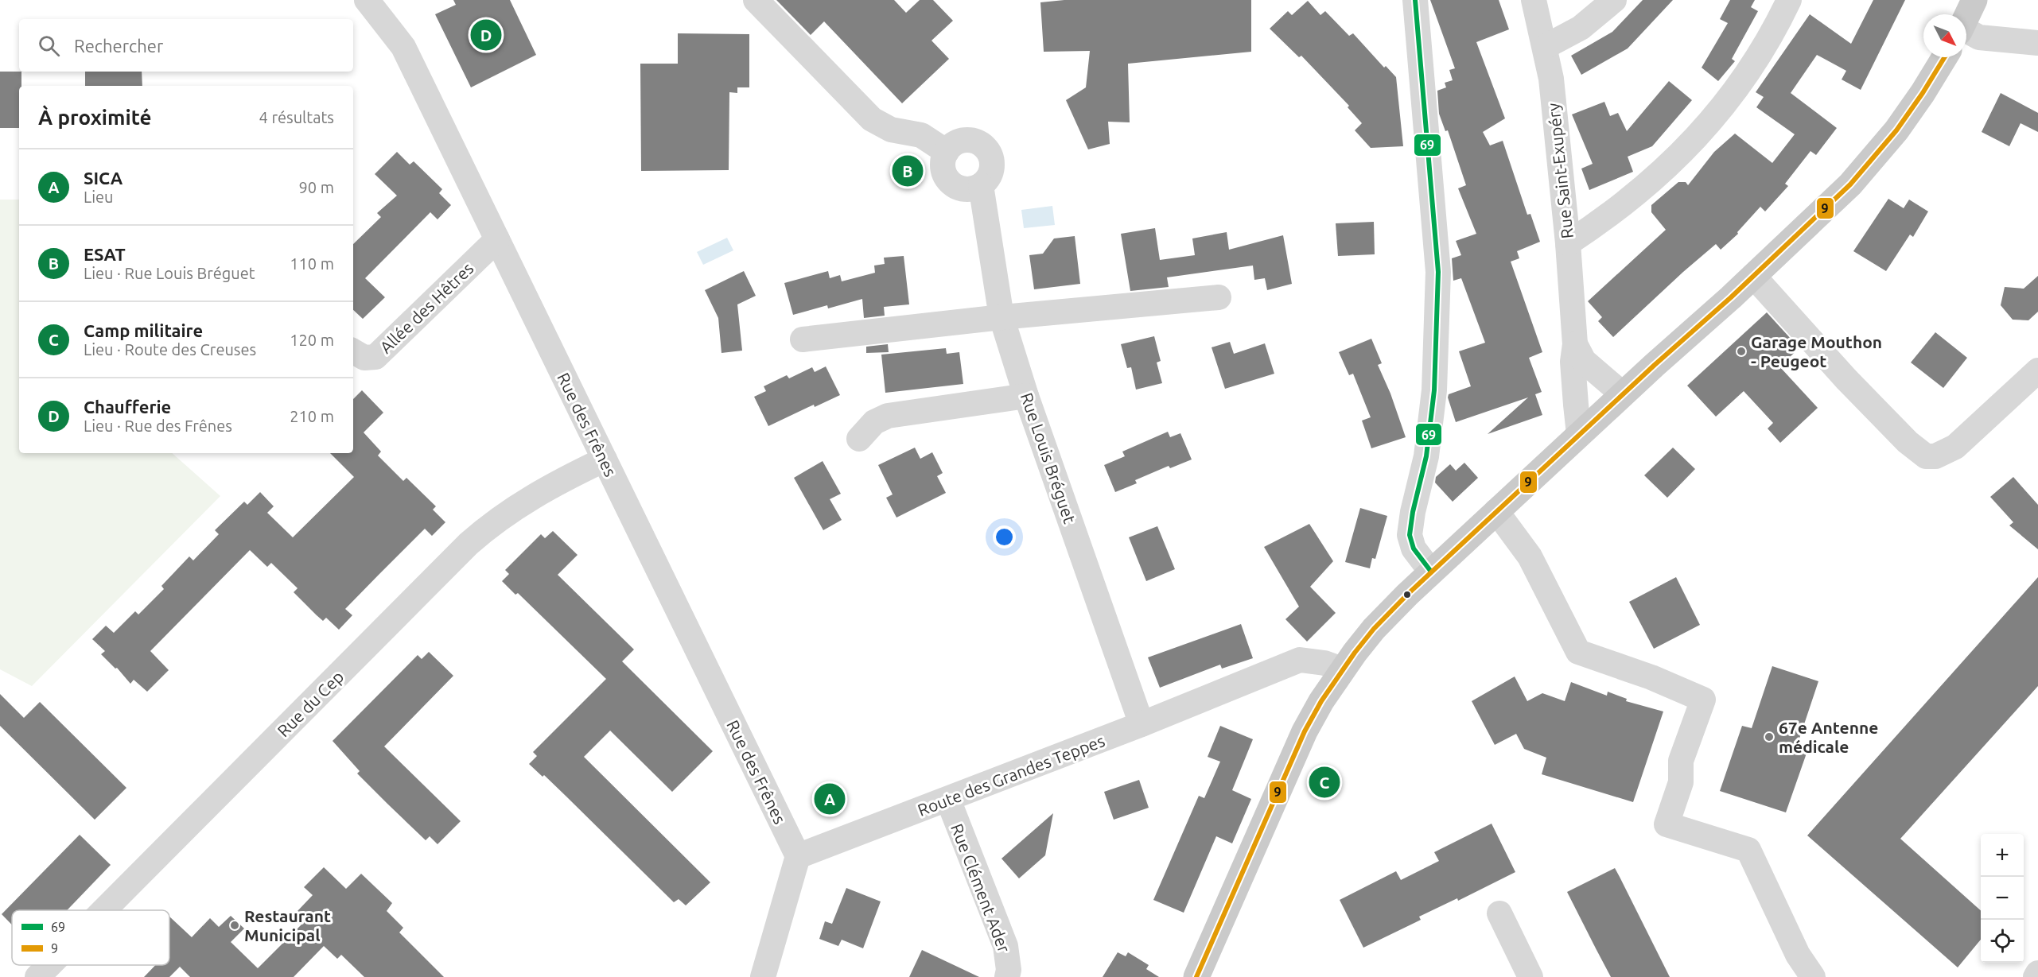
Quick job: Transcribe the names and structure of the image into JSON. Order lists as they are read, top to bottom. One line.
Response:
{"streets":{"street":["Rue Saint-Exupéry","Allée des Hêtres","Rue des Frênes","Rue Louis Bréguet","Rue du Cep","Route des Grandes Teppes","Rue Clément Ader"]},"crossings":[["Allée des Hêtres","Rue des Frênes"],["Rue des Frênes","Rue du Cep"],["Rue des Frênes","Route des Grandes Teppes"],["Rue Louis Bréguet","Route des Grandes Teppes"],["Route des Grandes Teppes","Rue Clément Ader"]],"places":["Garage Mouthon - Peugeot","67e Antenne médicale","Restaurant Municipal"],"lines":["transit line 69","transit line 9"],"legend":["69","9"],"north":"bottom right","page":{"pins":["D","B","C","A"],"search":"Rechercher","heading":["À proximité","4 résultats"],"list":[{"mark":"A","name":"SICA","note":"Lieu","value":"90 m"},{"mark":"B","name":"ESAT","note":"Lieu · Rue Louis Bréguet","value":"110 m"},{"mark":"C","name":"Camp militaire","note":"Lieu · Route des Creuses","value":"120 m"},{"mark":"D","name":"Chaufferie","note":"Lieu · Rue des Frênes","value":"210 m"}],"map_buttons":["+","−"]}}
